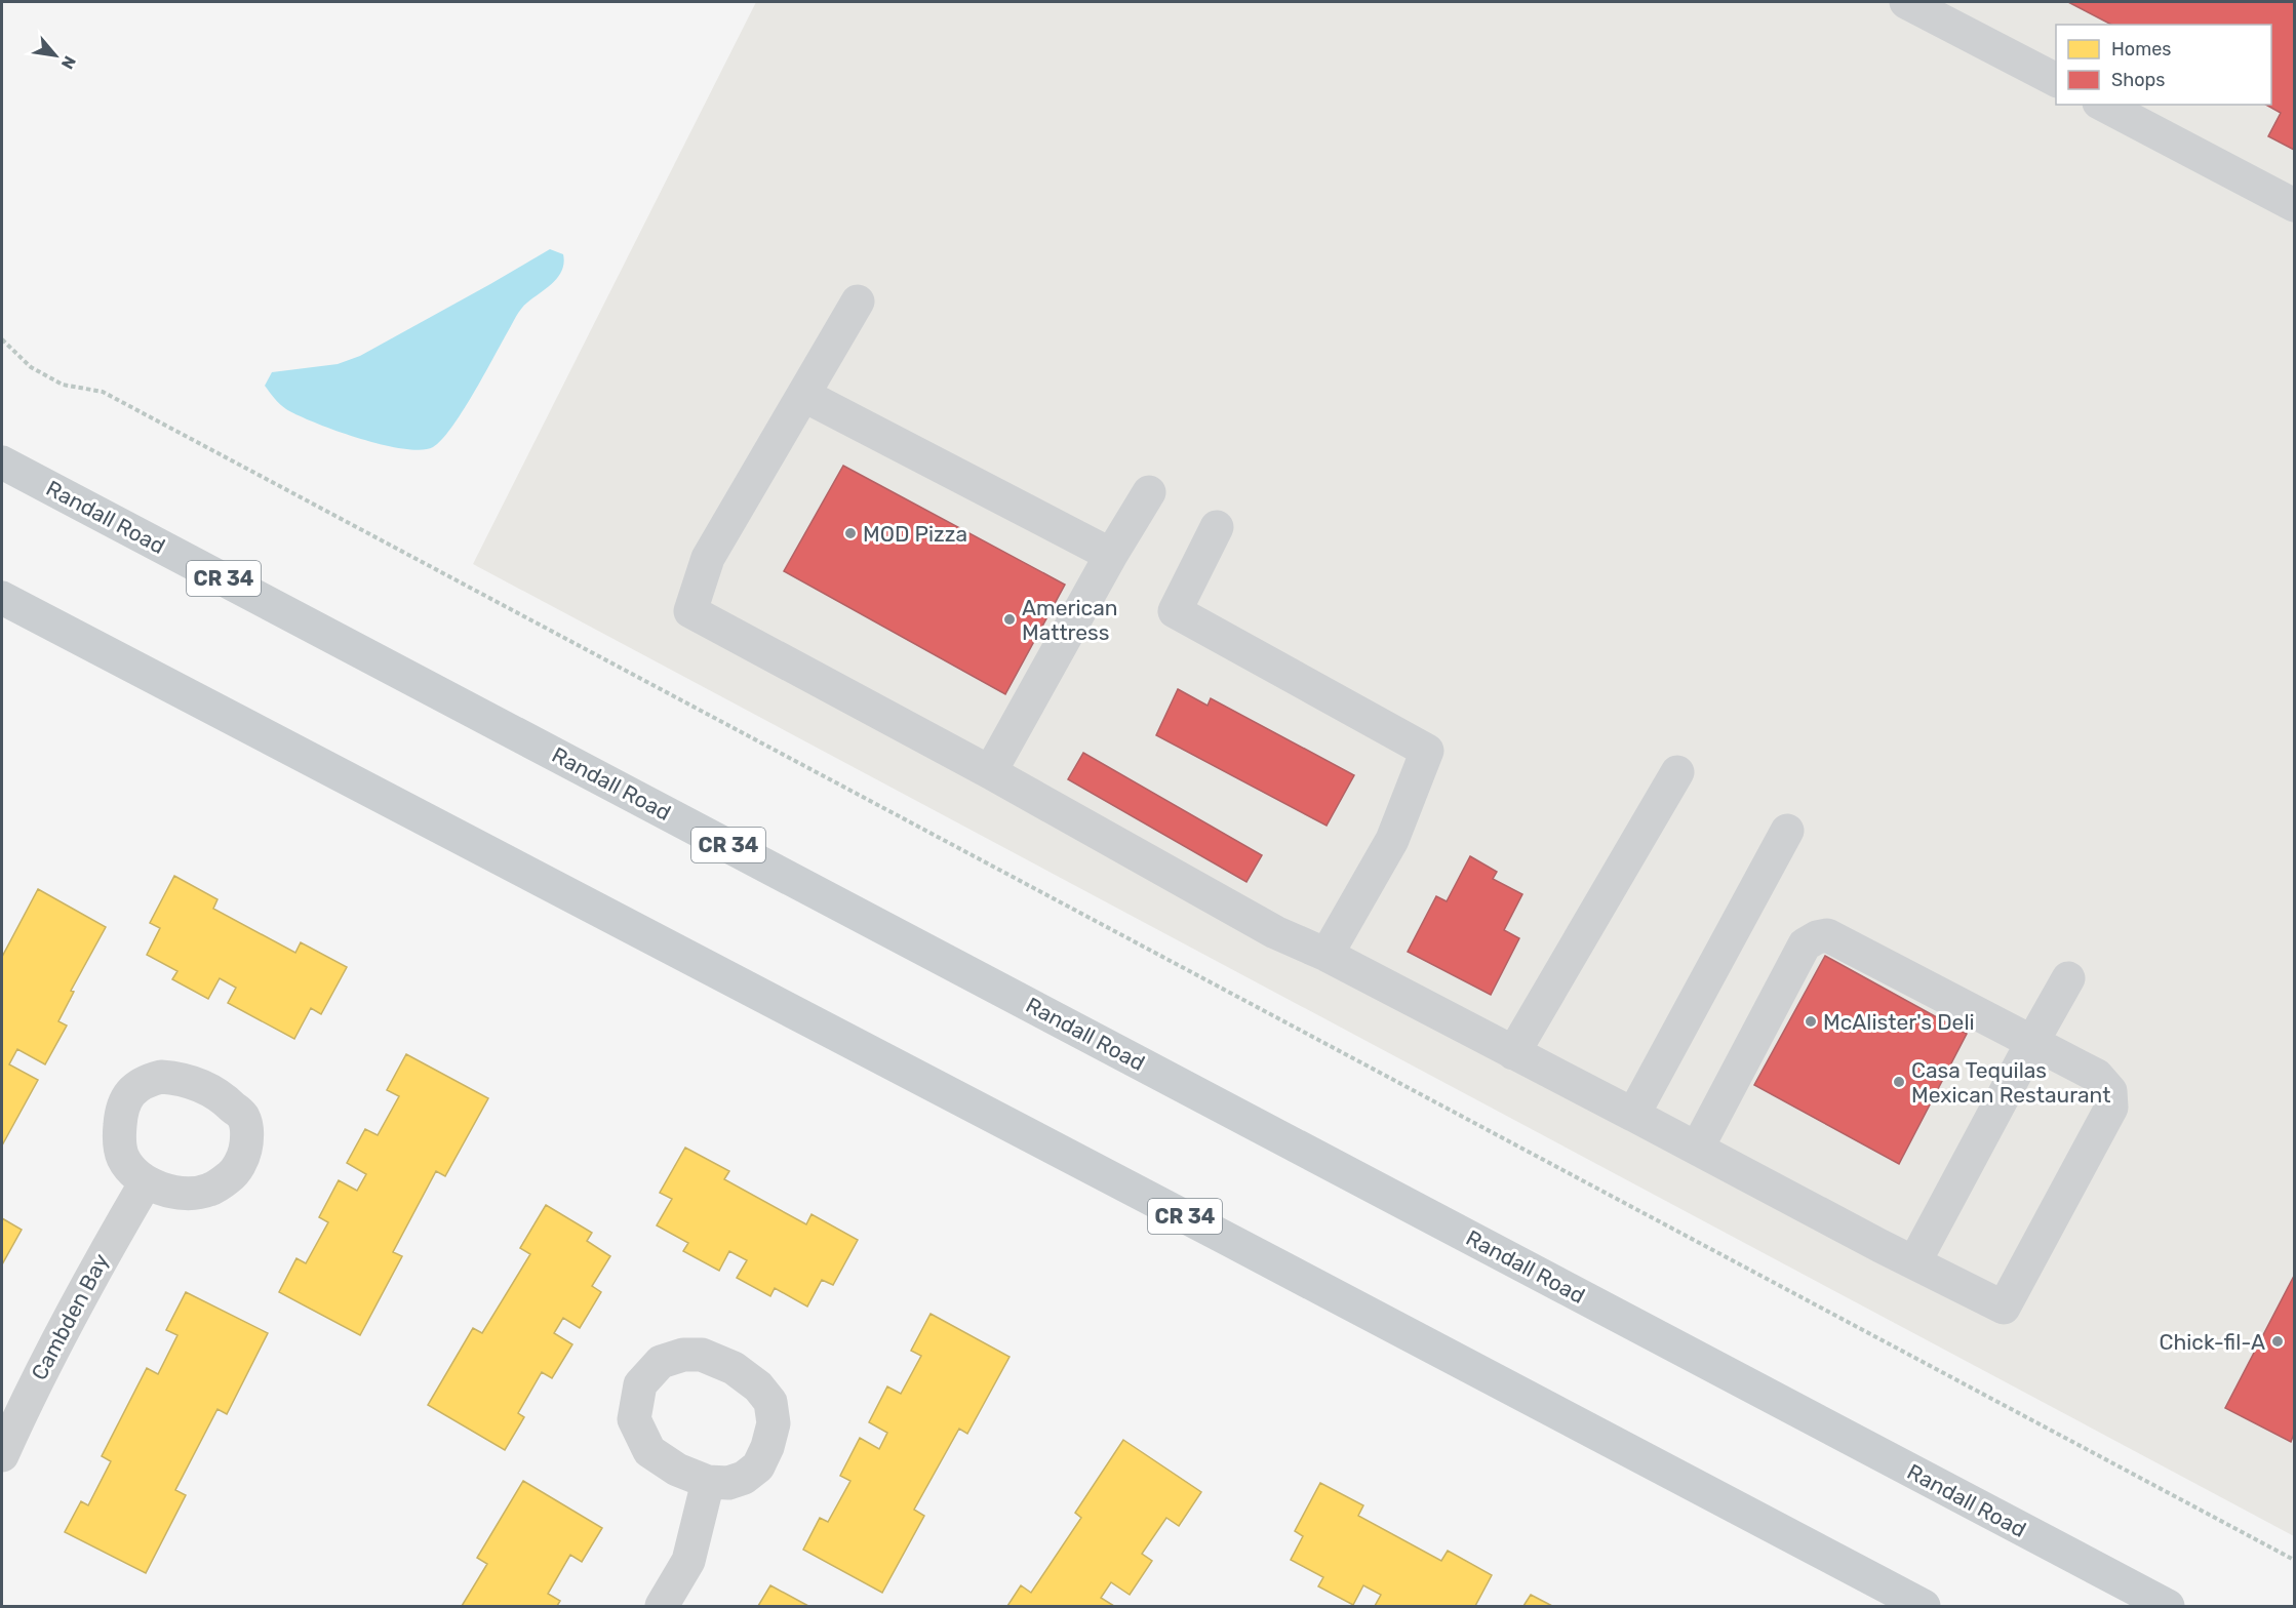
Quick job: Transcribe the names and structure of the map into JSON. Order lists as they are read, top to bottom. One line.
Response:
{"streets":{"main road":["Randall Road","CR 34"],"street":["Cambden Bay"]},"places":["MOD Pizza","American Mattress","McAlister's Deli","Casa Tequilas Mexican Restaurant","Chick-fil-A"],"legend":["Homes","Shops"],"north":"bottom right"}
